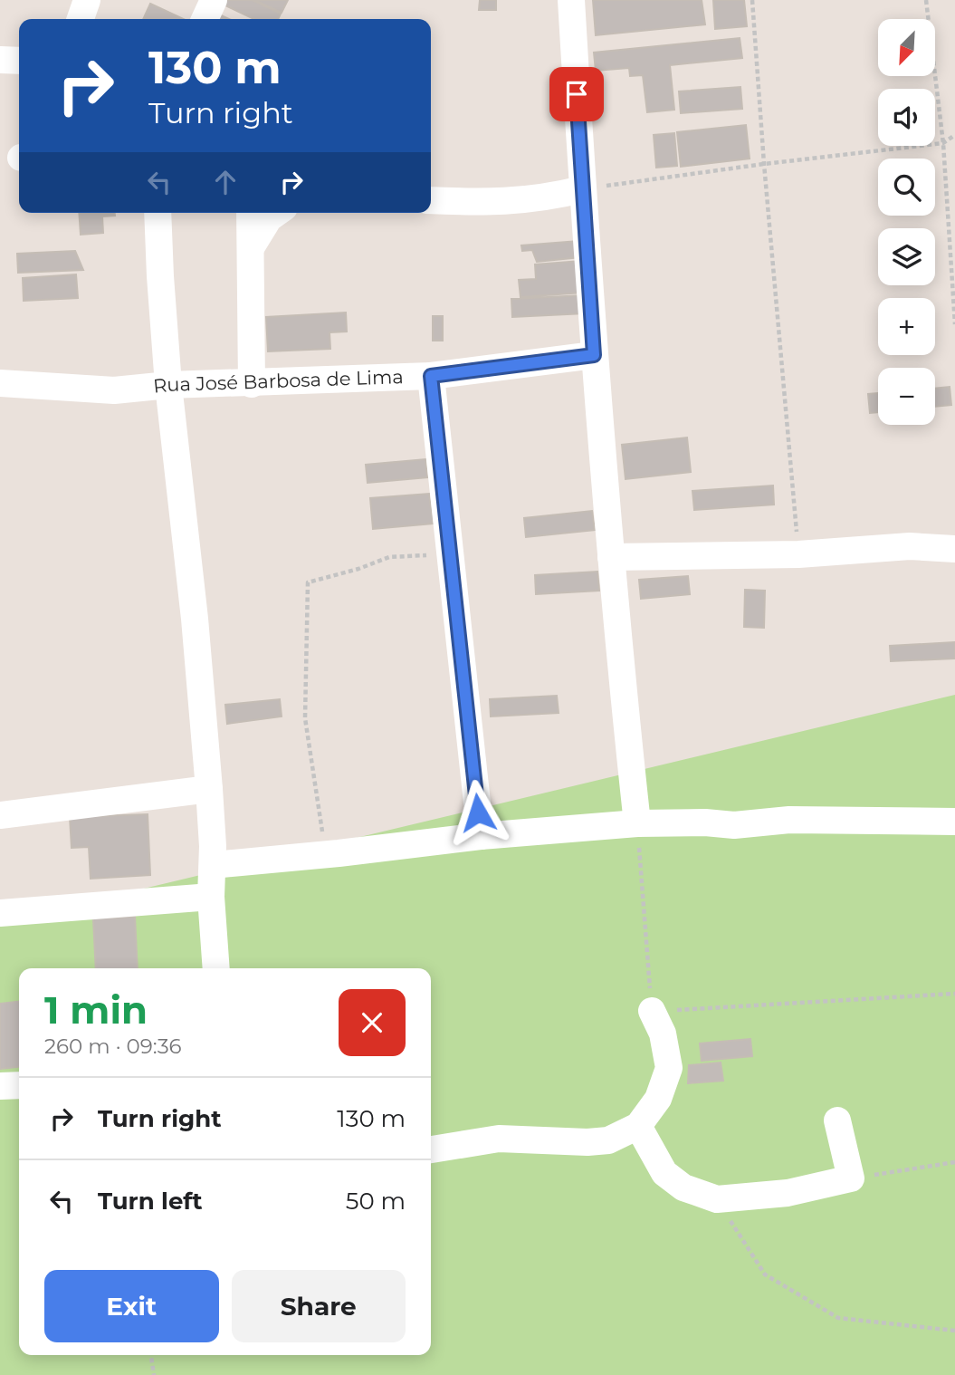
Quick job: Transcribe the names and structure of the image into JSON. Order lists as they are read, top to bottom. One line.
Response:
{"streets":{"street":["Rua José Barbosa de Lima"]},"north":"bottom left","page":{"map_buttons":["+","−"],"turn":["130 m","Turn right"],"heading":["1 min","260 m · 09:36"],"list":[{"name":"Turn right","value":"130 m"},{"name":"Turn left","value":"50 m"}],"buttons":["Exit","Share"]}}
